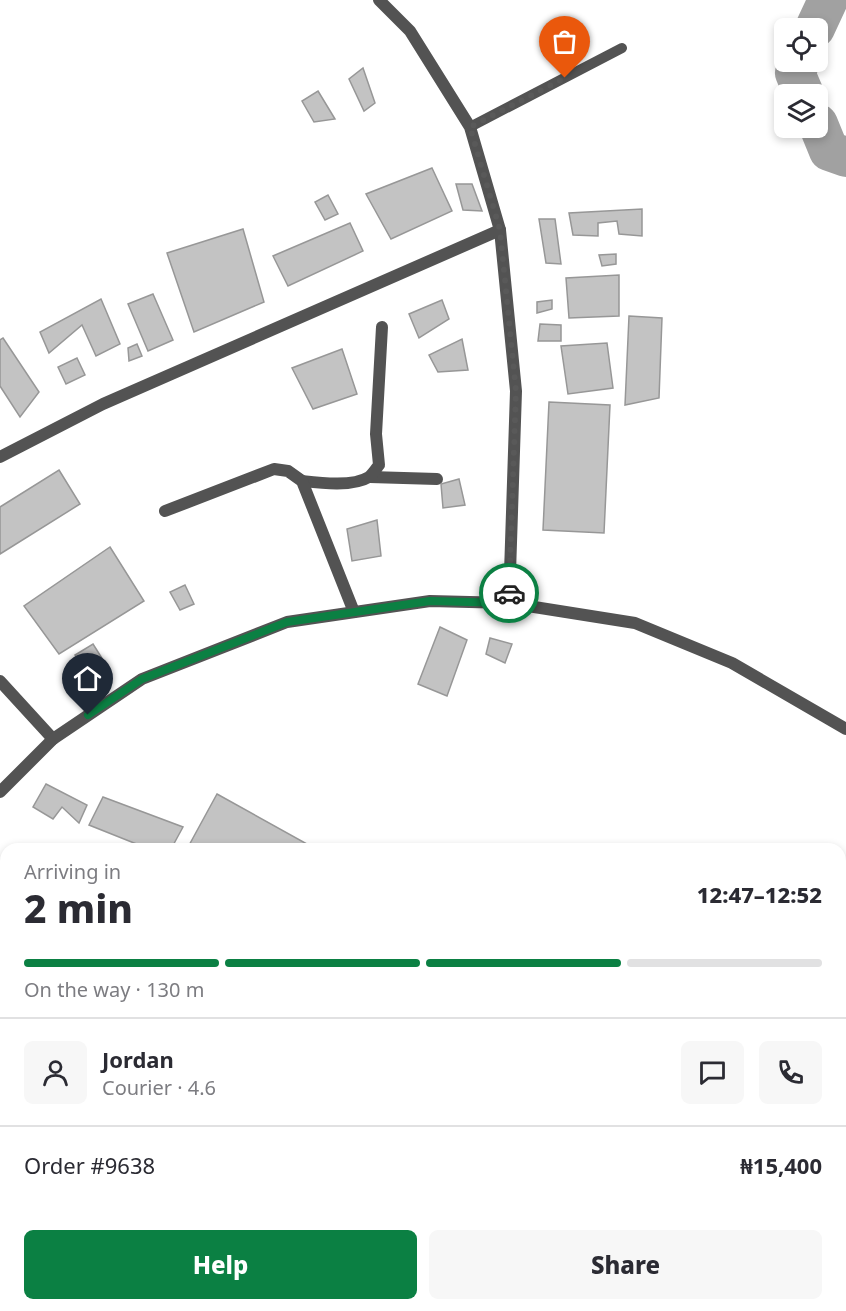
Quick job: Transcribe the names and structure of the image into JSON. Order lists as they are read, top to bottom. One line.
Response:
{"page":{"heading":["2 min","Arriving in","12:47–12:52"],"panel":["Jordan","Courier · 4.6","Order #9638","₦15,400"],"bar":"On the way · 130 m","buttons":["Help","Share"]}}
